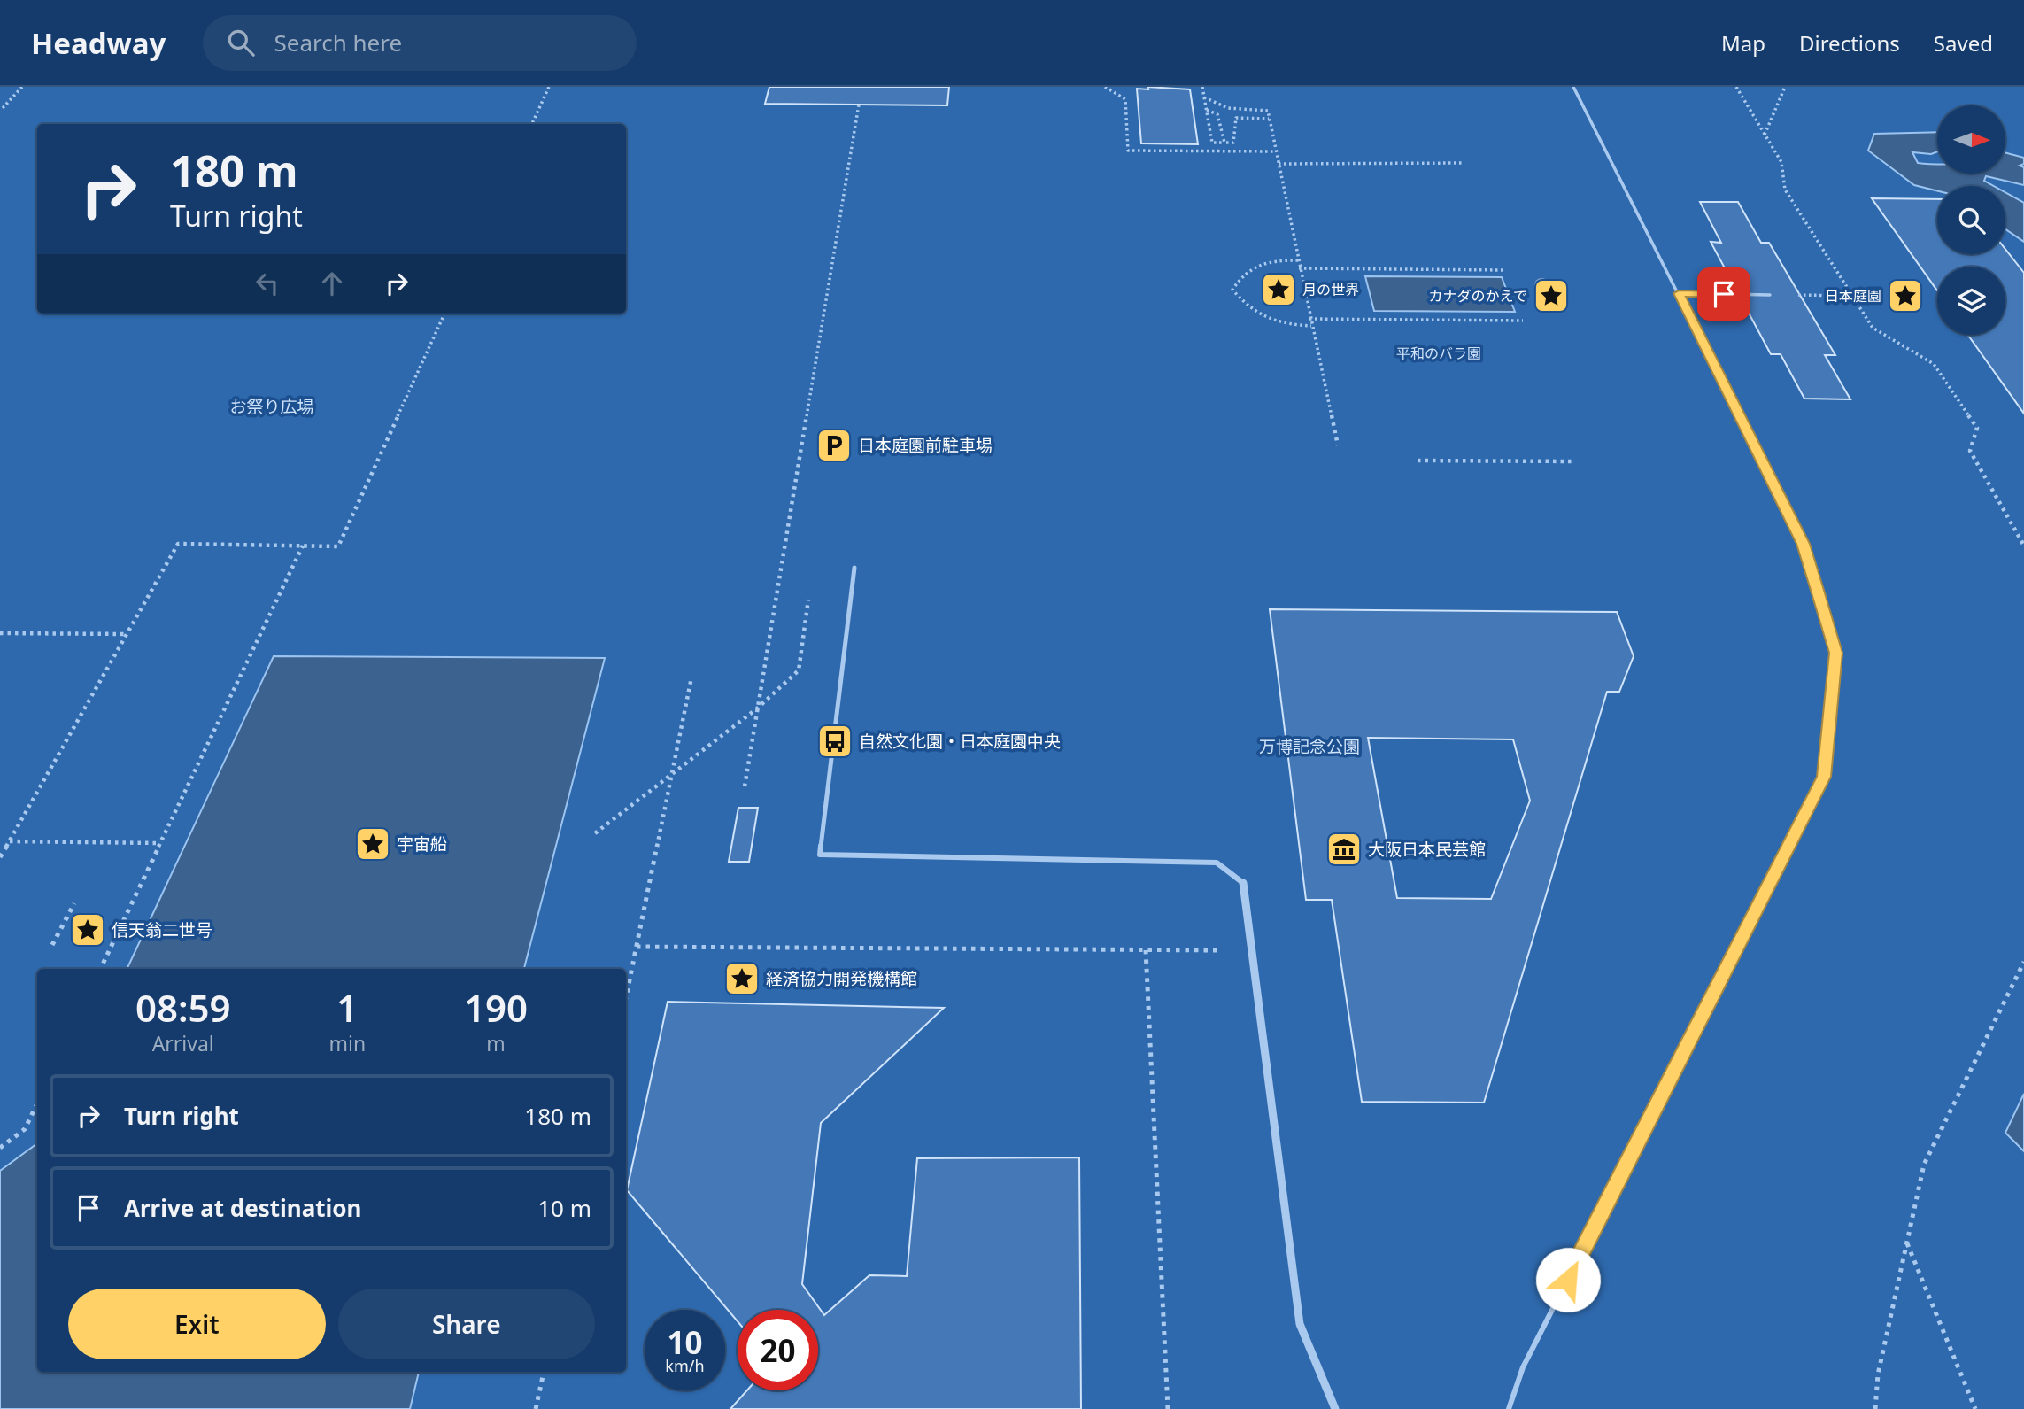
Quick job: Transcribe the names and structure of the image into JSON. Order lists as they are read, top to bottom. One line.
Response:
{"parks":["平和のバラ園","お祭り広場","万博記念公園"],"places":{"place":["月の世界","カナダのかえで","日本庭園","宇宙船","信天翁二世号","経済協力開発機構館"],"parking":["日本庭園前駐車場"],"bus stop":["自然文化園・日本庭園中央"],"museum":["大阪日本民芸館"]},"north":"right","page":{"header":"Headway","search":"Search here","nav":["Map","Directions","Saved"],"turn":["180 m","Turn right"],"eta":["08:59","Arrival","1","min","190","m"],"list":[{"name":"Turn right","value":"180 m"},{"name":"Arrive at destination","value":"10 m"}],"buttons":["Exit","Share"],"speed":"10 km/h","limit":"20"}}
